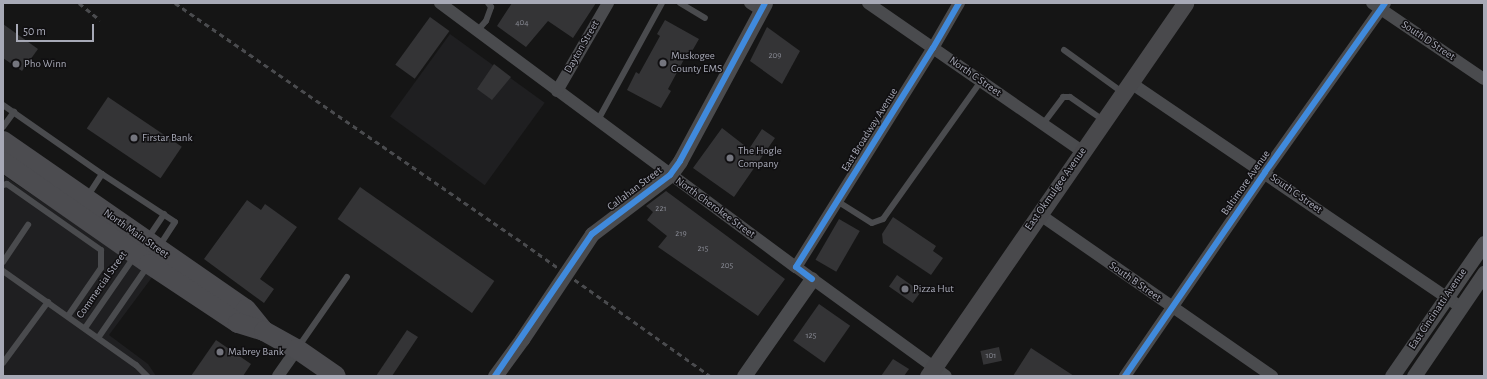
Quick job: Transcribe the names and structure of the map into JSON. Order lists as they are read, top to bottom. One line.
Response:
{"streets":{"main road":["East Okmulgee Avenue","North Main Street"],"street":["South D Street","Dayton Street","North C Street","East Broadway Avenue","Baltimore Avenue","Callahan Street","South C Street","North Cherokee Street","South B Street","East Cincinatti Avenue"],"lane":["Commercial Street"]},"crossings":[["South D Street","Baltimore Avenue"],["Dayton Street","North Cherokee Street"],["North C Street","East Broadway Avenue"],["North C Street","East Okmulgee Avenue"],["East Broadway Avenue","North Cherokee Street"],["Baltimore Avenue","South C Street"],["Baltimore Avenue","South B Street"],["Callahan Street","North Cherokee Street"],["East Okmulgee Avenue","South C Street"],["East Okmulgee Avenue","North Cherokee Street"],["East Okmulgee Avenue","South B Street"],["South C Street","East Cincinatti Avenue"],["North Main Street","Commercial Street"]],"places":["Muskogee County EMS","Pho Winn","Firstar Bank","The Hogle Company","Pizza Hut","Mabrey Bank"],"house_numbers":["404","209","221","219","215","205","125","101"],"scale_bar":"50 m"}
